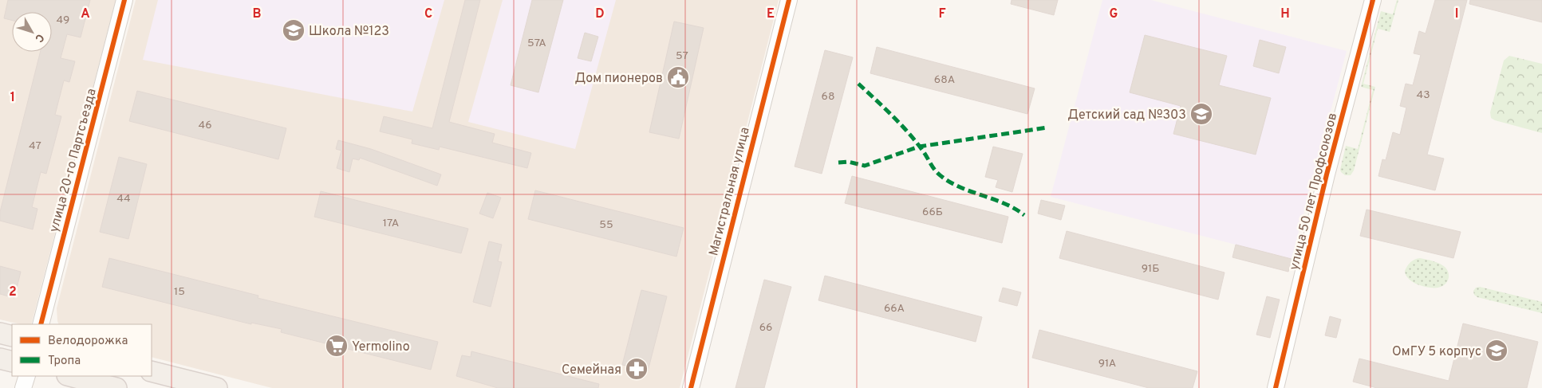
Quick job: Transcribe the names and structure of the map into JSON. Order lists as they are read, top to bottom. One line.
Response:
{"streets":{"street":["улица 20-го Партсъезда","Магистральная улица","улица 50 лет Профсоюзов"]},"places":{"school or university":["Школа №123","Детский сад №303","ОмГУ 5 корпус"],"public building":["Дом пионеров"],"supermarket":["Yermolino"],"pharmacy":["Семейная"]},"house_numbers":["49","57А","57","68А","43","68","46","47","44","66Б","17А","55","91Б","15","66А","66","91А"],"legend":["Велодорожка","Тропа"],"north":"bottom right","grid":{"columns":["A","B","C","D","E","F","G","H","I"],"rows":["1","2"]}}
